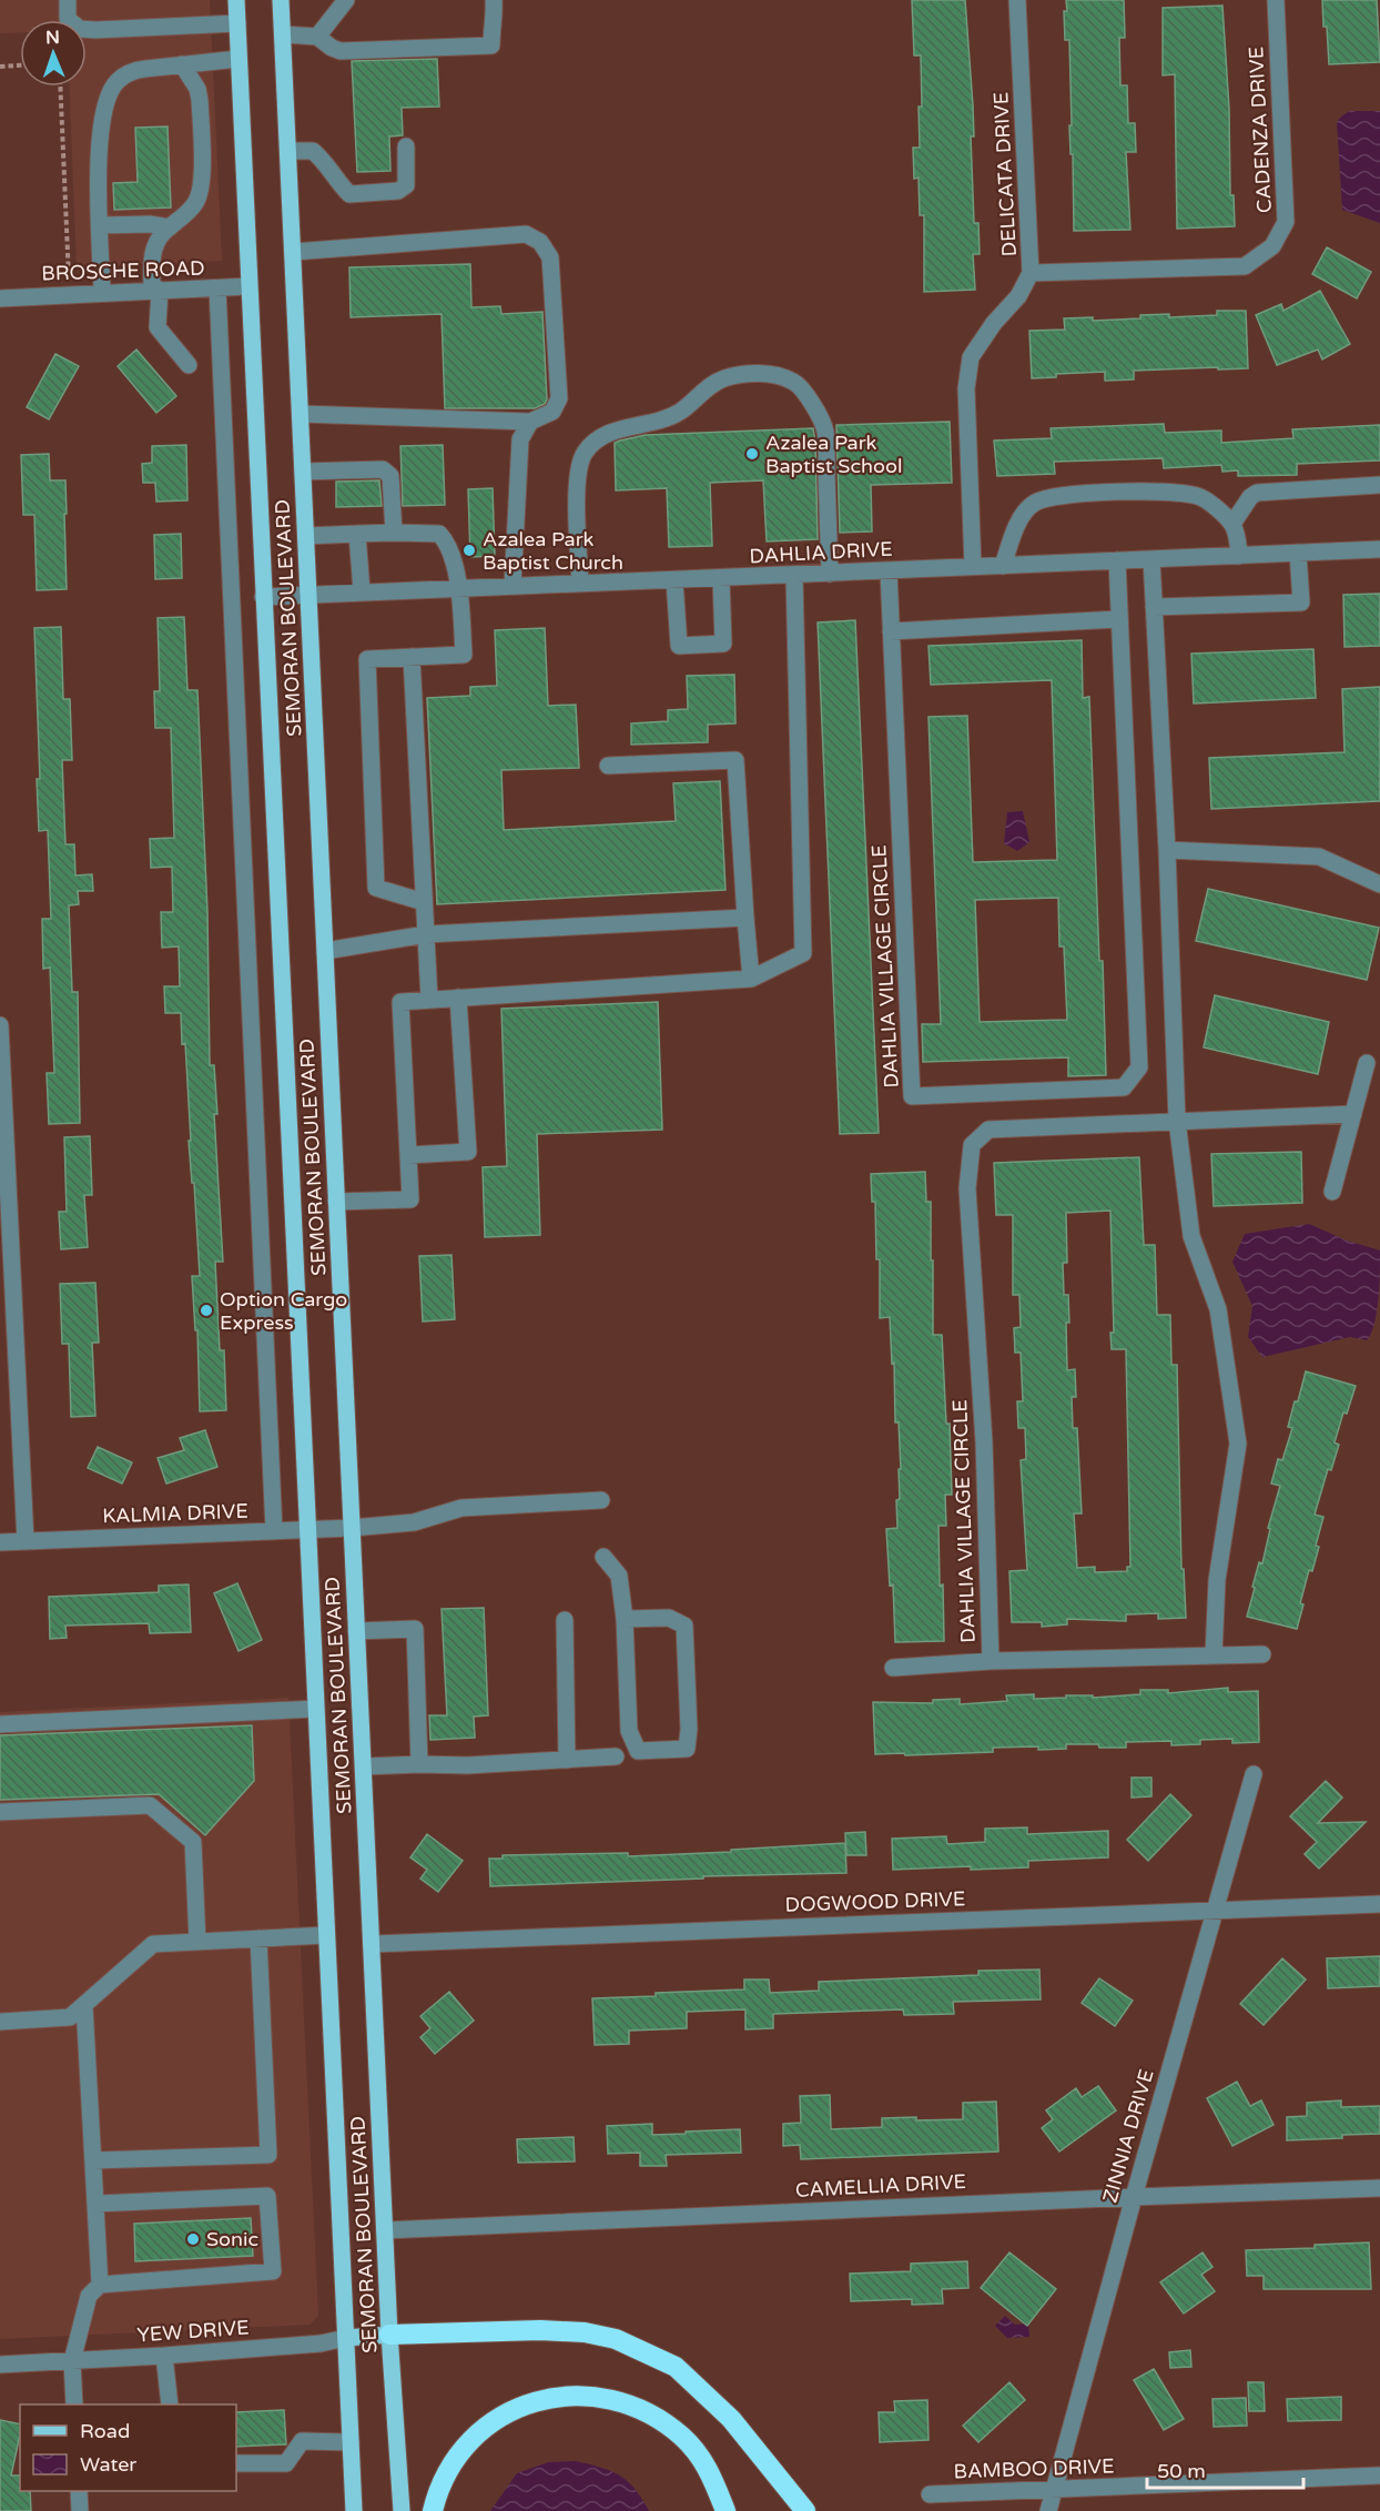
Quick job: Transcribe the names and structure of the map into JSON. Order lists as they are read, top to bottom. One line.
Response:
{"streets":{"main road":["SEMORAN BOULEVARD","YEW DRIVE"],"street":["CADENZA DRIVE","DELICATA DRIVE","BROSCHE ROAD","DAHLIA DRIVE","DAHLIA VILLAGE CIRCLE","KALMIA DRIVE","DOGWOOD DRIVE","ZINNIA DRIVE","CAMELLIA DRIVE","BAMBOO DRIVE"]},"crossings":[["CADENZA DRIVE","DELICATA DRIVE"],["DELICATA DRIVE","DAHLIA DRIVE"],["BROSCHE ROAD","SEMORAN BOULEVARD"],["DAHLIA DRIVE","SEMORAN BOULEVARD"],["DAHLIA DRIVE","DAHLIA VILLAGE CIRCLE"],["SEMORAN BOULEVARD","KALMIA DRIVE"],["SEMORAN BOULEVARD","DOGWOOD DRIVE"],["SEMORAN BOULEVARD","CAMELLIA DRIVE"],["SEMORAN BOULEVARD","YEW DRIVE"],["DOGWOOD DRIVE","ZINNIA DRIVE"],["ZINNIA DRIVE","CAMELLIA DRIVE"],["ZINNIA DRIVE","BAMBOO DRIVE"]],"places":["Azalea Park Baptist School","Azalea Park Baptist Church","Option Cargo Express","Sonic"],"legend":["Road","Water"],"scale_bar":"50 m","north":"top"}
